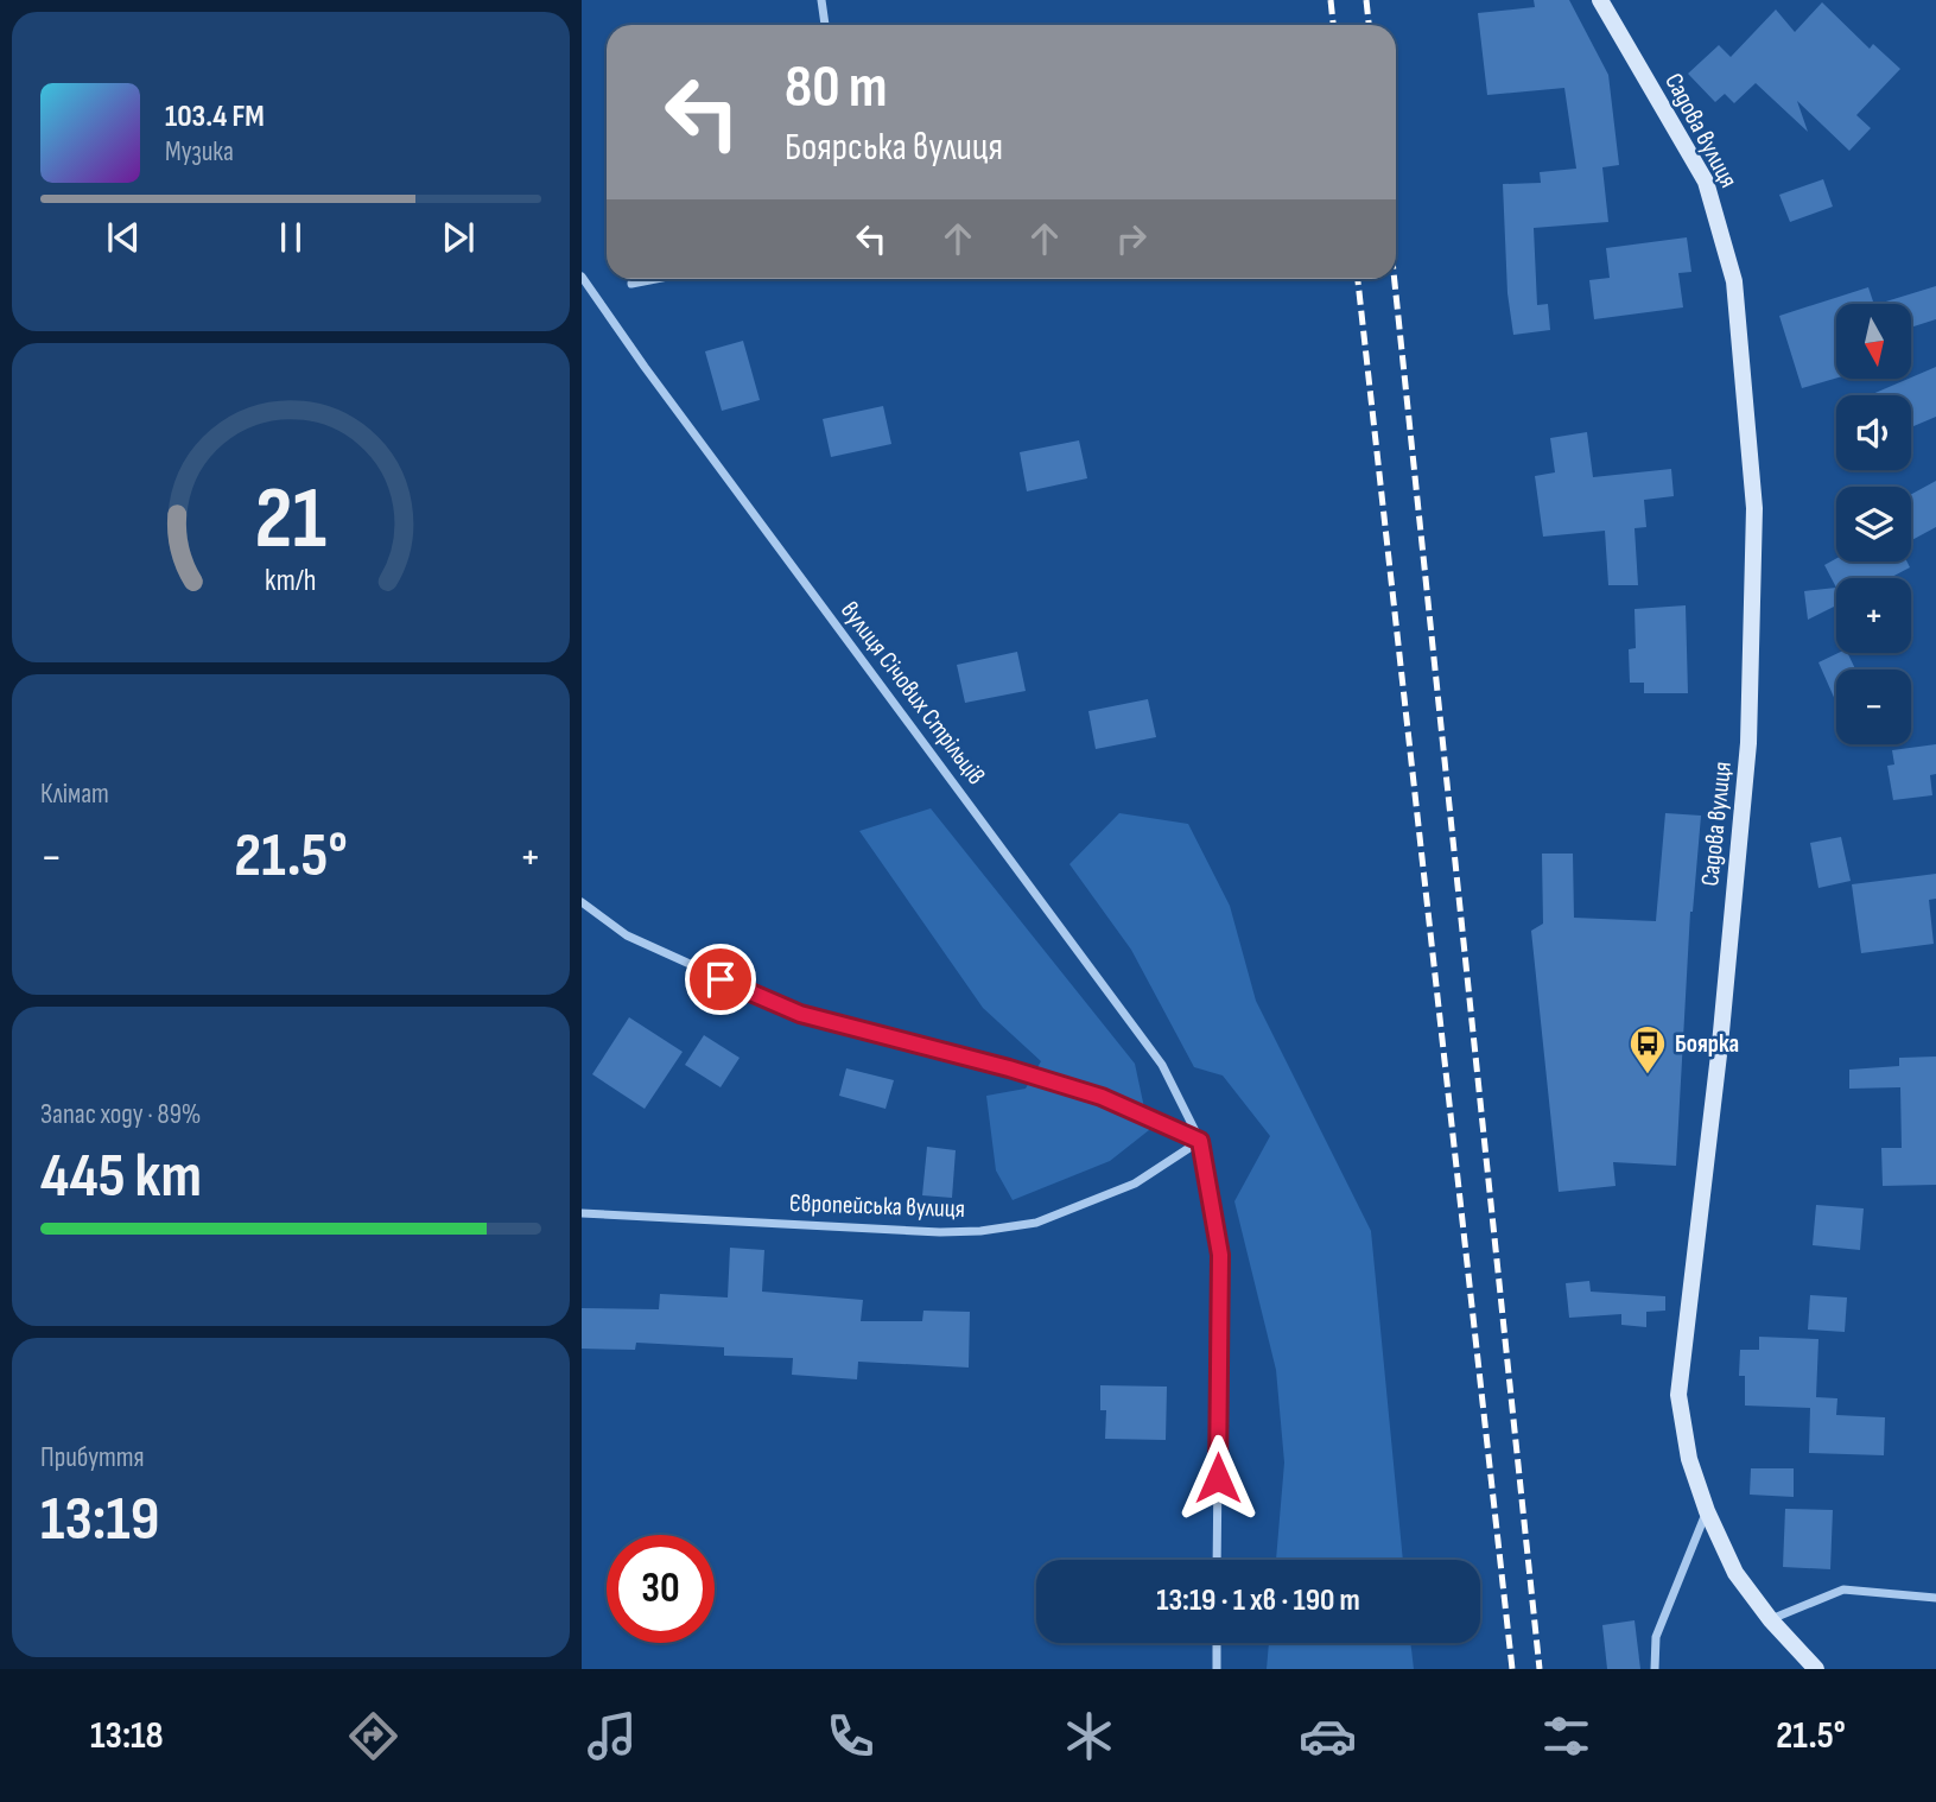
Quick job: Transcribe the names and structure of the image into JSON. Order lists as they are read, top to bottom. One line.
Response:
{"streets":{"street":["Садова вулиця","вулиця Січових Стрільців","Європейська вулиця"]},"crossings":[["вулиця Січових Стрільців","Європейська вулиця"]],"places":{"bus stop":["Боярка"]},"north":"bottom","page":{"turn":["80 m","Боярська вулиця"],"song":["103.4 FM","Музика"],"map_buttons":["+","−"],"tile":["Клімат",["Запас ходу · 89%","445 km"],["Прибуття","13:19"]],"heat":["−","21.5°","+"],"limit":"30","trip":"13:19 · 1 хв · 190 m","tabs":["13:18","21.5°"],"gauge":["21","km/h"]}}
